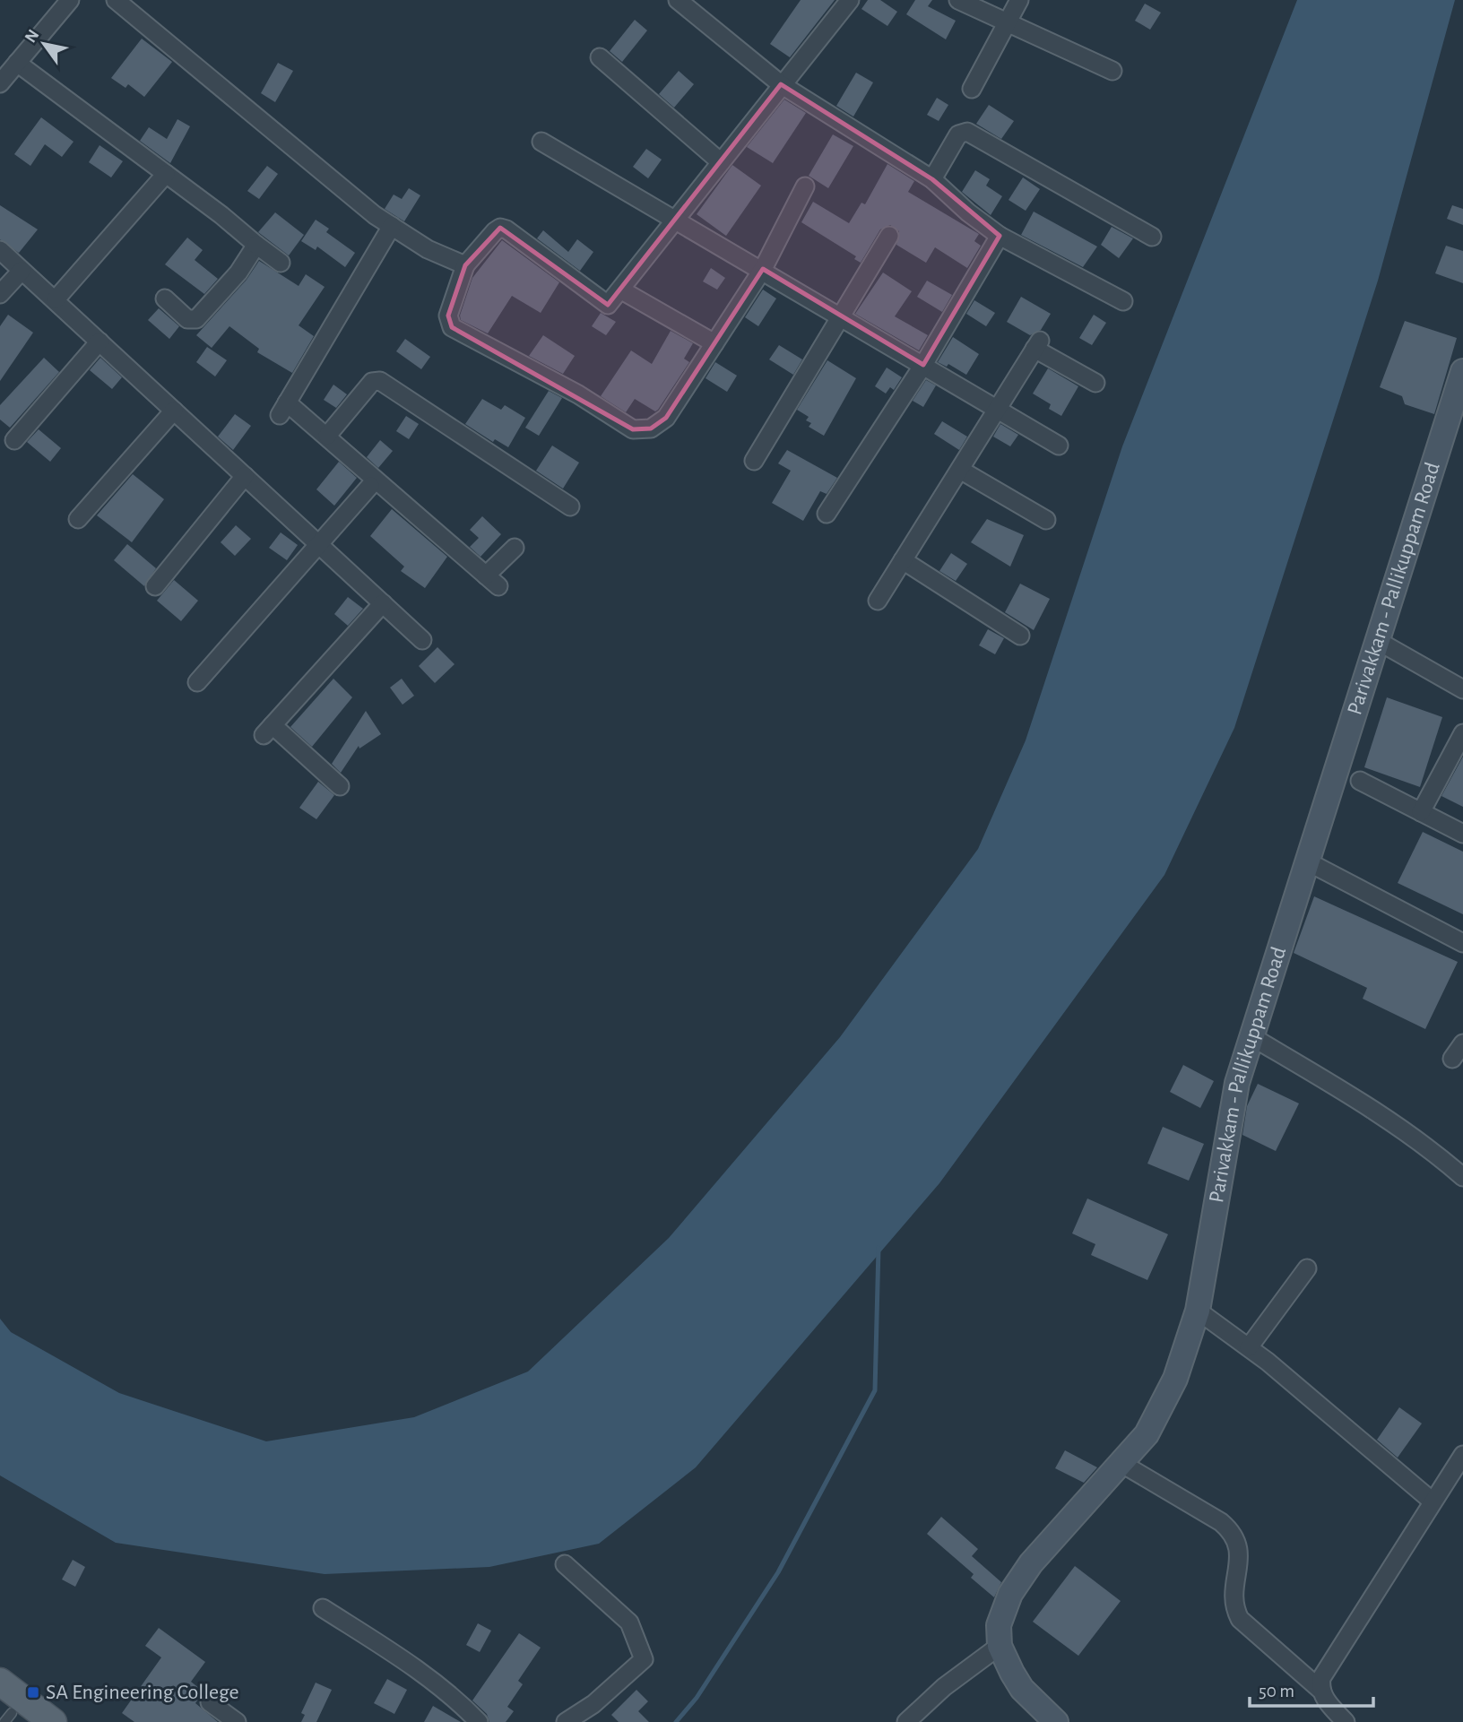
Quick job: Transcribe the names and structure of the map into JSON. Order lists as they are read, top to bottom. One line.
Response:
{"streets":{"street":["Parivakkam - Pallikuppam Road"]},"places":{"transit":["SA Engineering College"]},"scale_bar":"50 m","north":"top left"}
